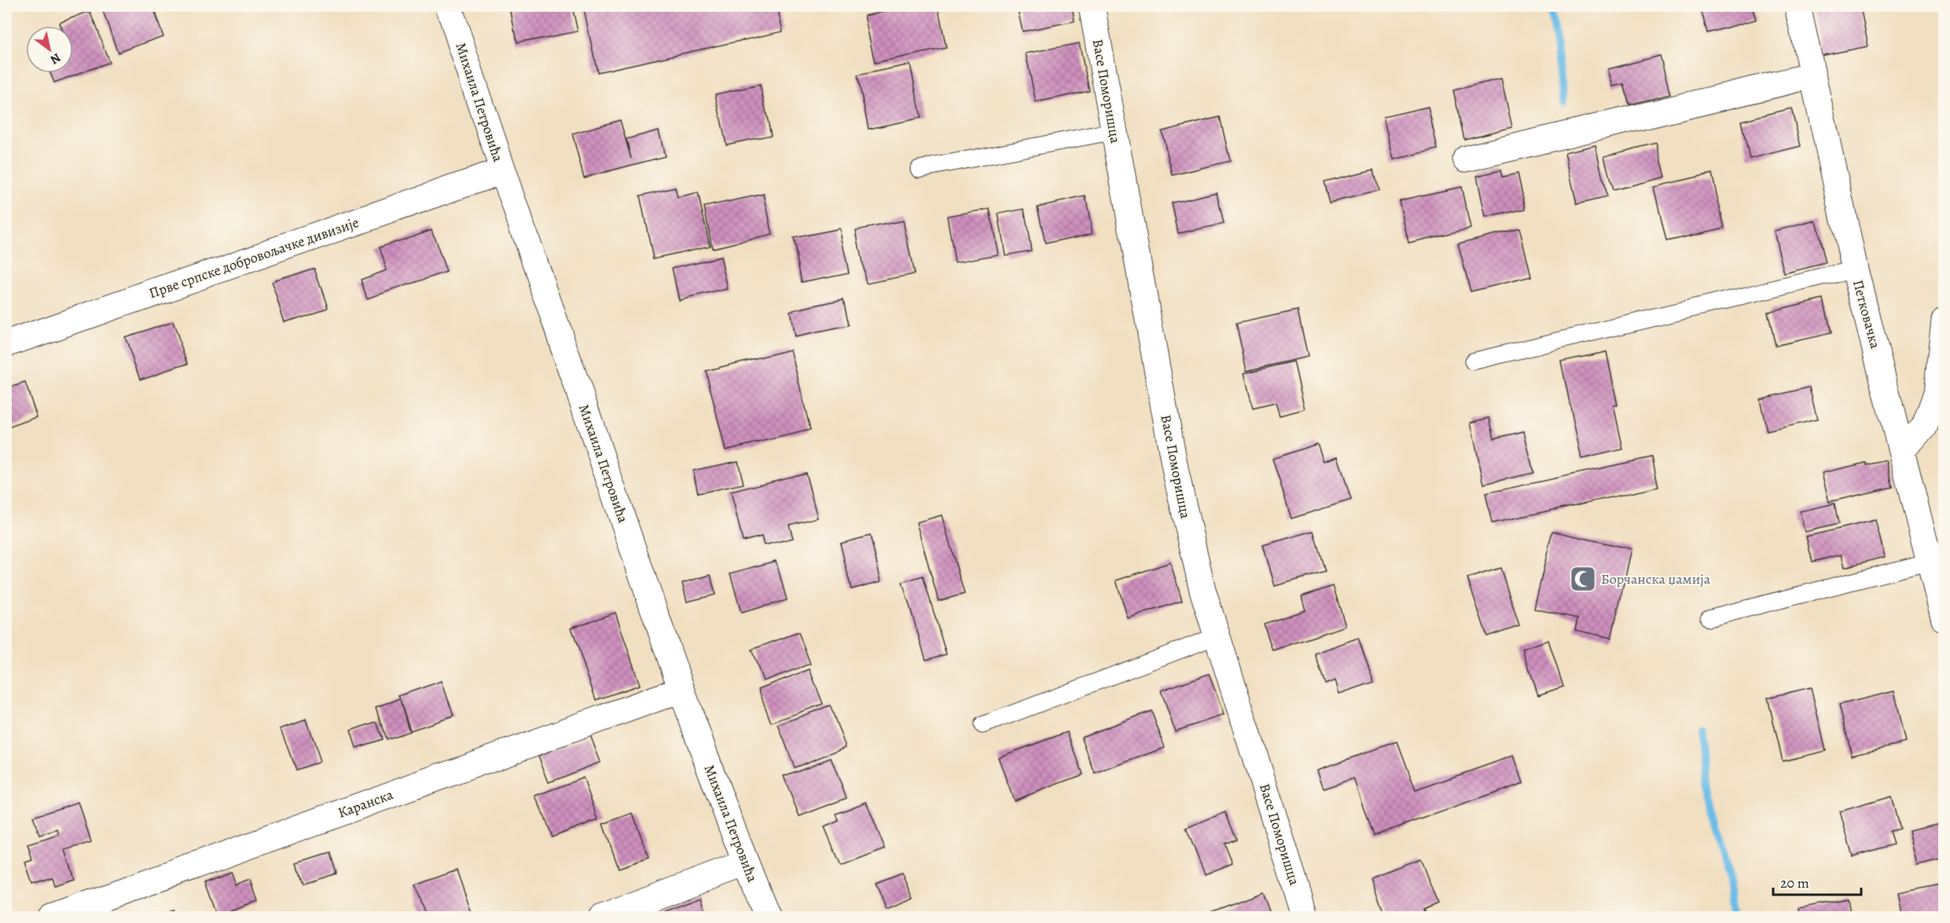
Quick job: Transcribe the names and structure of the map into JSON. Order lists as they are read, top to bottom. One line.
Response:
{"streets":{"street":["Васе Поморишца","Михаила Петровића","Прве српске добровољачке дивизије","Петковачка","Каранска"]},"crossings":[["Михаила Петровића","Прве српске добровољачке дивизије"],["Михаила Петровића","Каранска"]],"places":{"mosque":["Борчанска џамија"]},"scale_bar":"20 m","north":"bottom right"}
